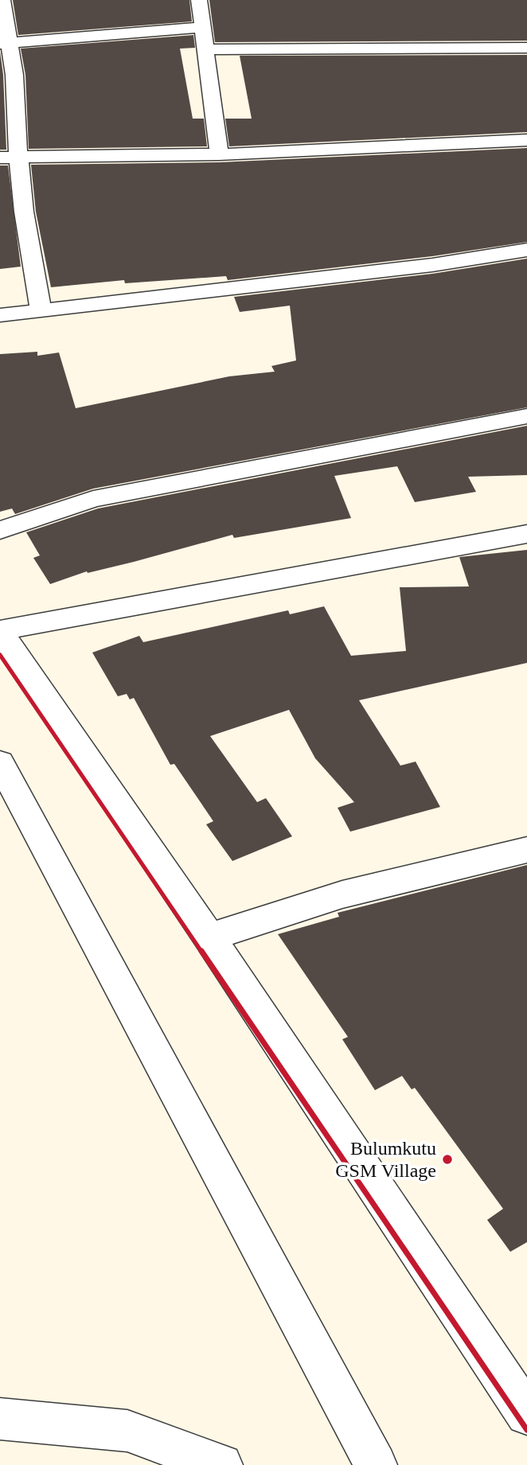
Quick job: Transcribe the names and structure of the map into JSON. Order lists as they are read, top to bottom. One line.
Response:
{"places":["Bulumkutu GSM Village"]}
